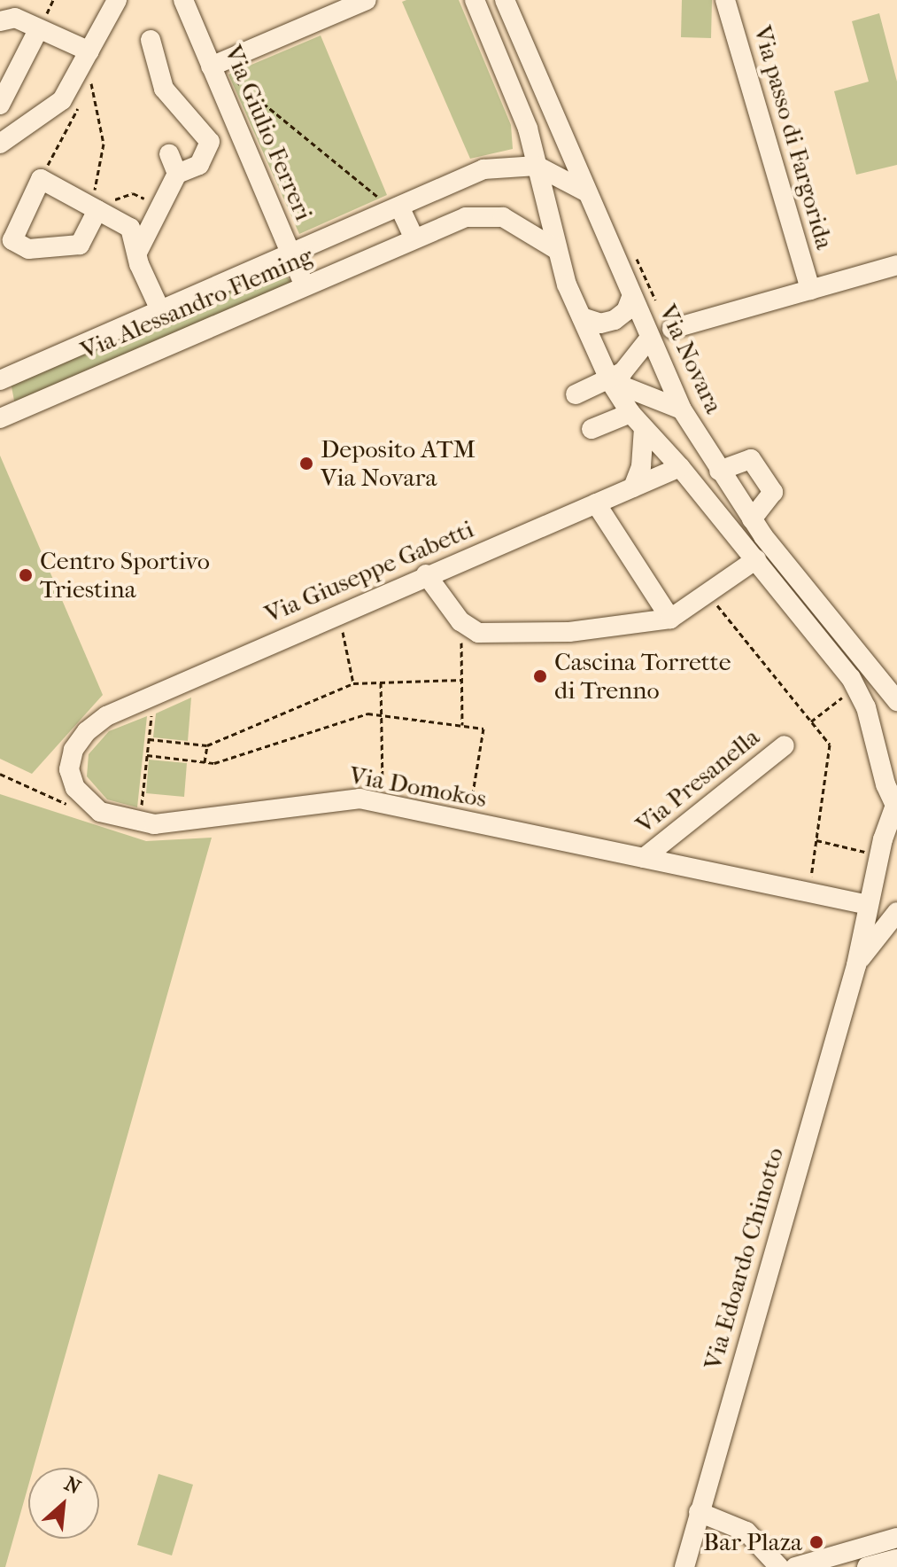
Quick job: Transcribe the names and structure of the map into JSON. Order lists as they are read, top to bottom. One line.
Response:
{"streets":{"street":["Via Giulio Ferreri","Via passo di Fargorida","Via Alessandro Fleming","Via Novara","Via Giuseppe Gabetti","Via Presanella","Via Domokos","Via Edoardo Chinotto"]},"crossings":[["Via Giulio Ferreri","Via Alessandro Fleming"],["Via Giuseppe Gabetti","Via Domokos"],["Via Presanella","Via Domokos"],["Via Domokos","Via Edoardo Chinotto"]],"places":["Deposito ATM Via Novara","Centro Sportivo Triestina","Cascina Torrette di Trenno","Bar Plaza"],"north":"top right"}
